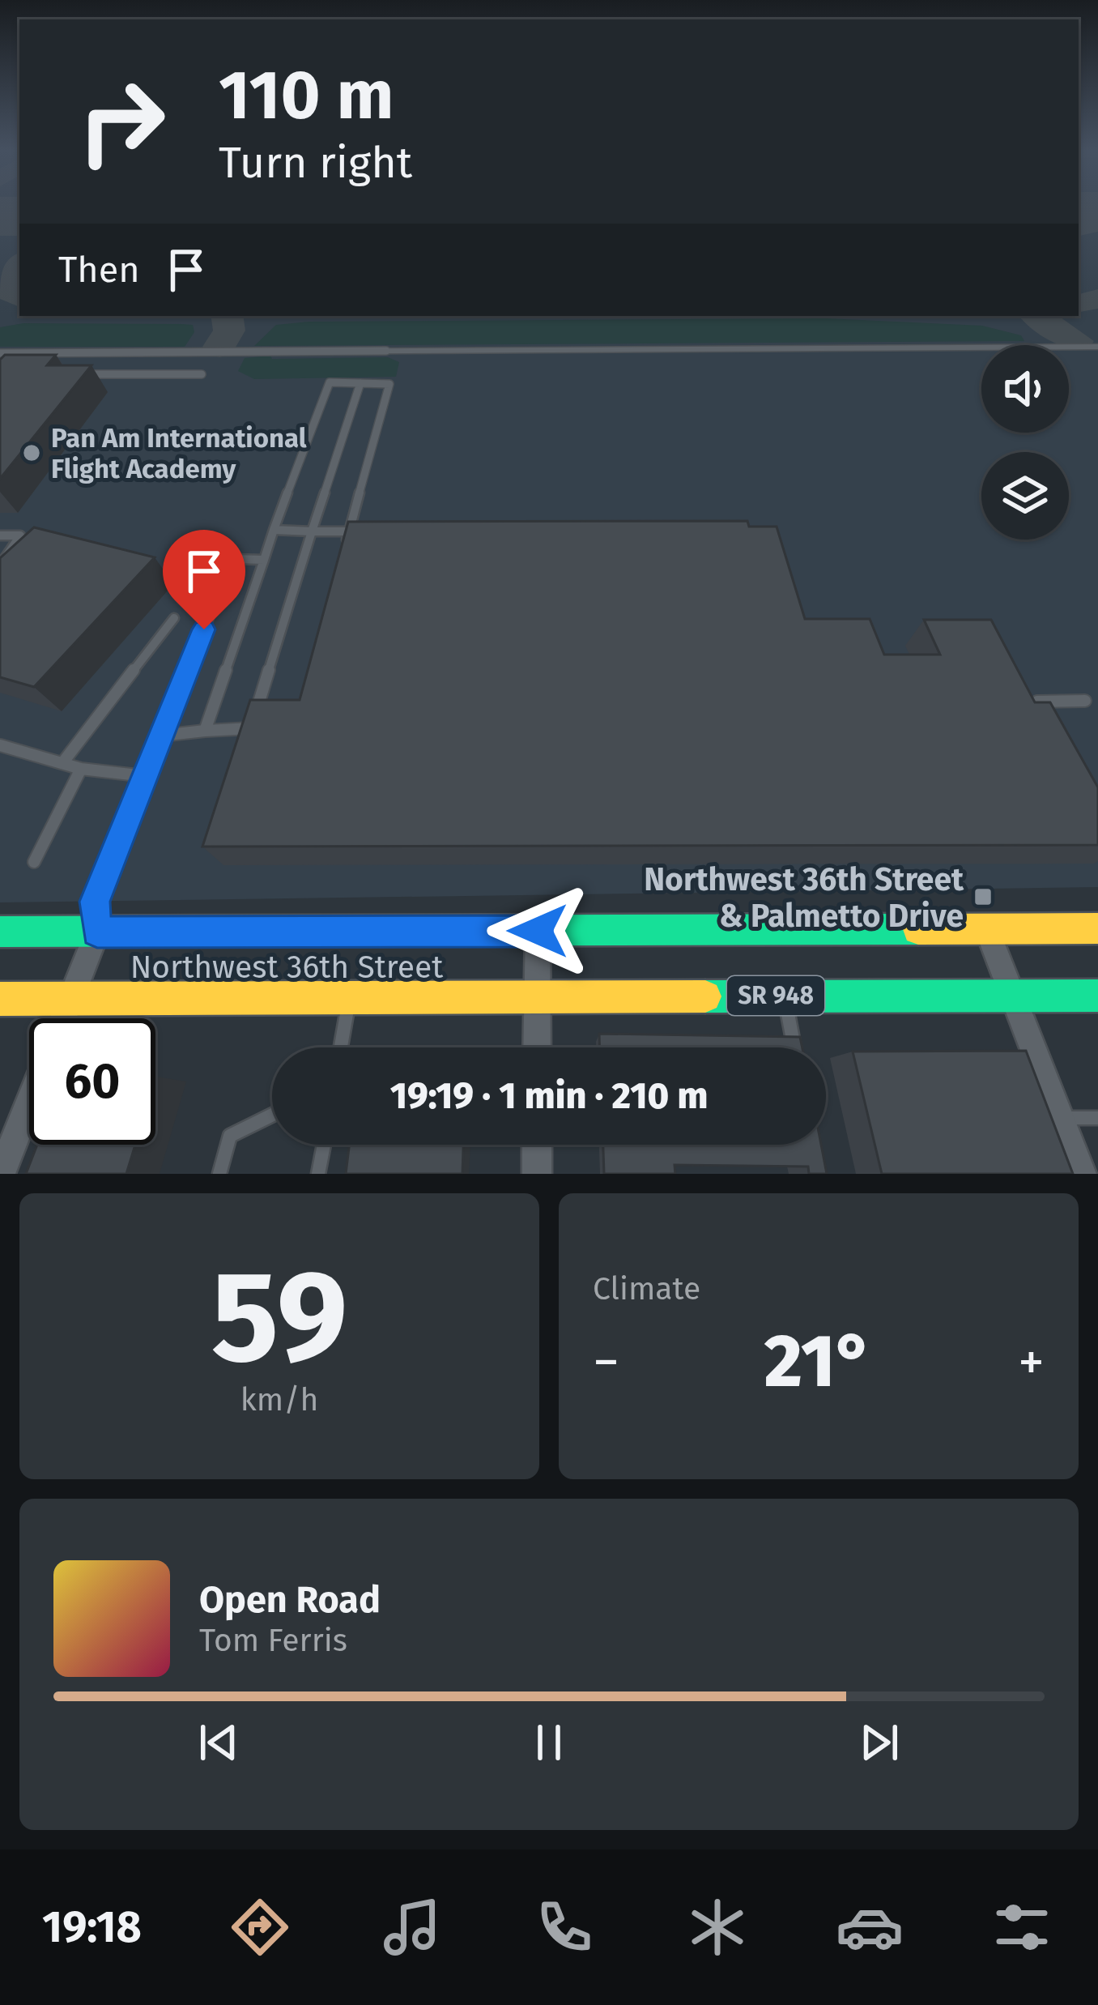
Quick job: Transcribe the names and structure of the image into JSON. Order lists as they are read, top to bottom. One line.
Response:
{"streets":{"main road":["Northwest 36th Street","SR 948"]},"places":{"other":["Pan Am International Flight Academy"],"transit":["Northwest 36th Street & Palmetto Drive"]},"page":{"turn":["110 m","Turn right"],"then":"Then","limit":"60","trip":"19:19 · 1 min · 210 m","tile":[["59","km/h"],"Climate"],"heat":["−","21°","+"],"song":["Open Road","Tom Ferris"],"tabs":"19:18"}}
